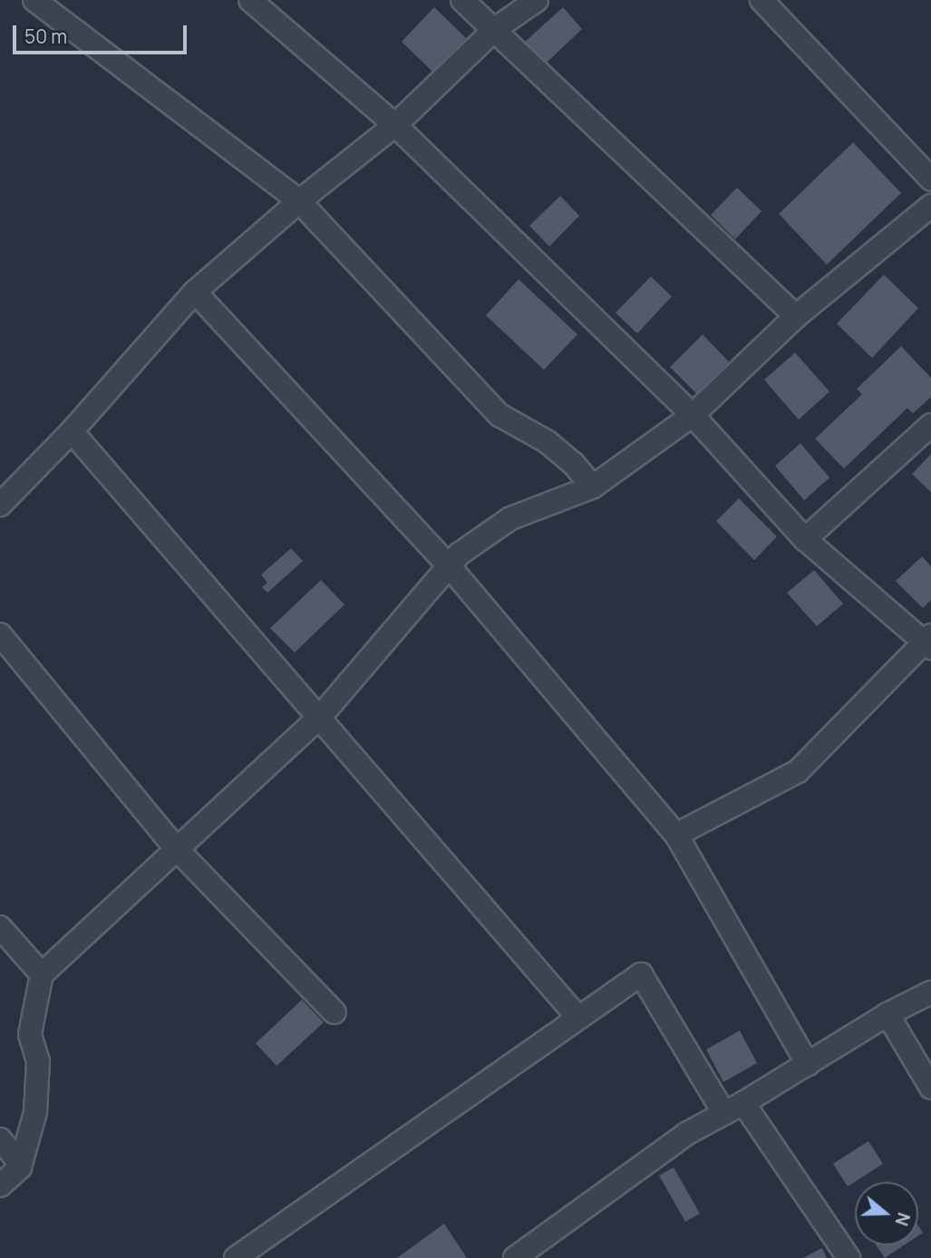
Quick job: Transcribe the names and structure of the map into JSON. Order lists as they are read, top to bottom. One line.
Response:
{"scale_bar":"50 m","north":"right"}
